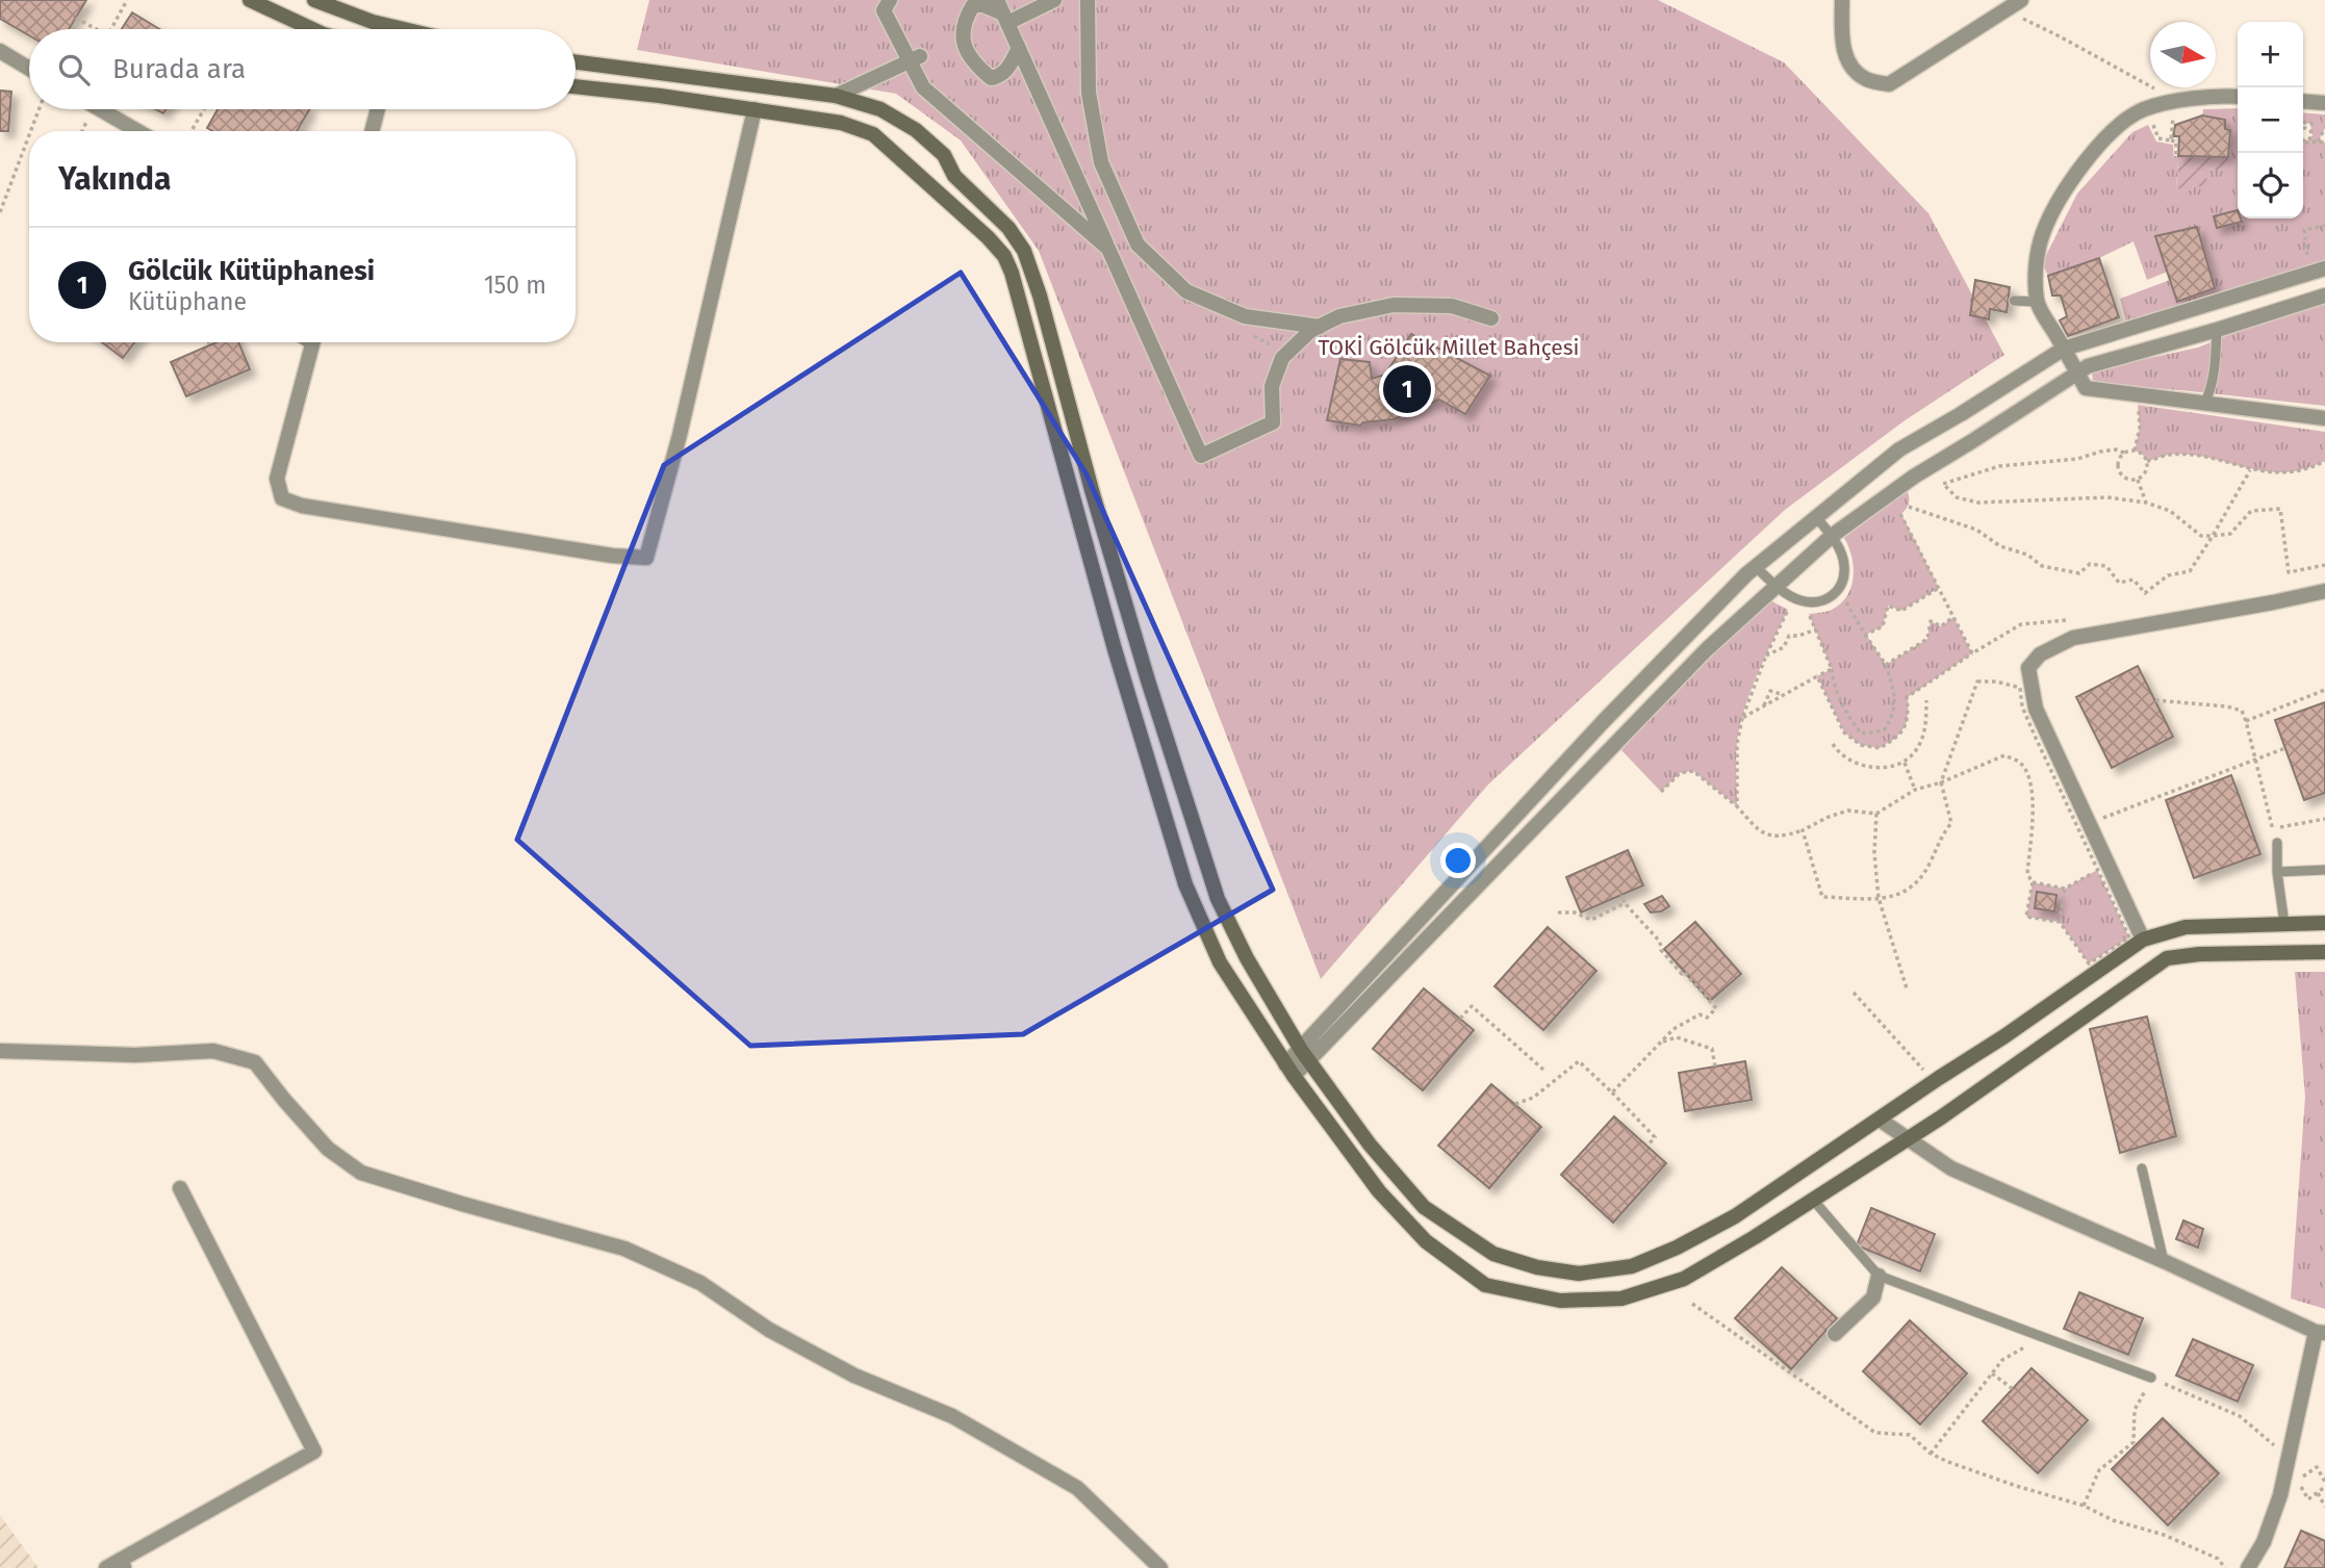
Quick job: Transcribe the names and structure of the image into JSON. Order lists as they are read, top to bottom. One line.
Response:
{"parks":["TOKİ Gölcük Millet Bahçesi"],"north":"right","page":{"map_buttons":["+","−"],"search":"Burada ara","heading":"Yakında","list":[{"mark":"1","name":"Gölcük Kütüphanesi","note":"Kütüphane","value":"150 m"}],"pins":"1"}}
